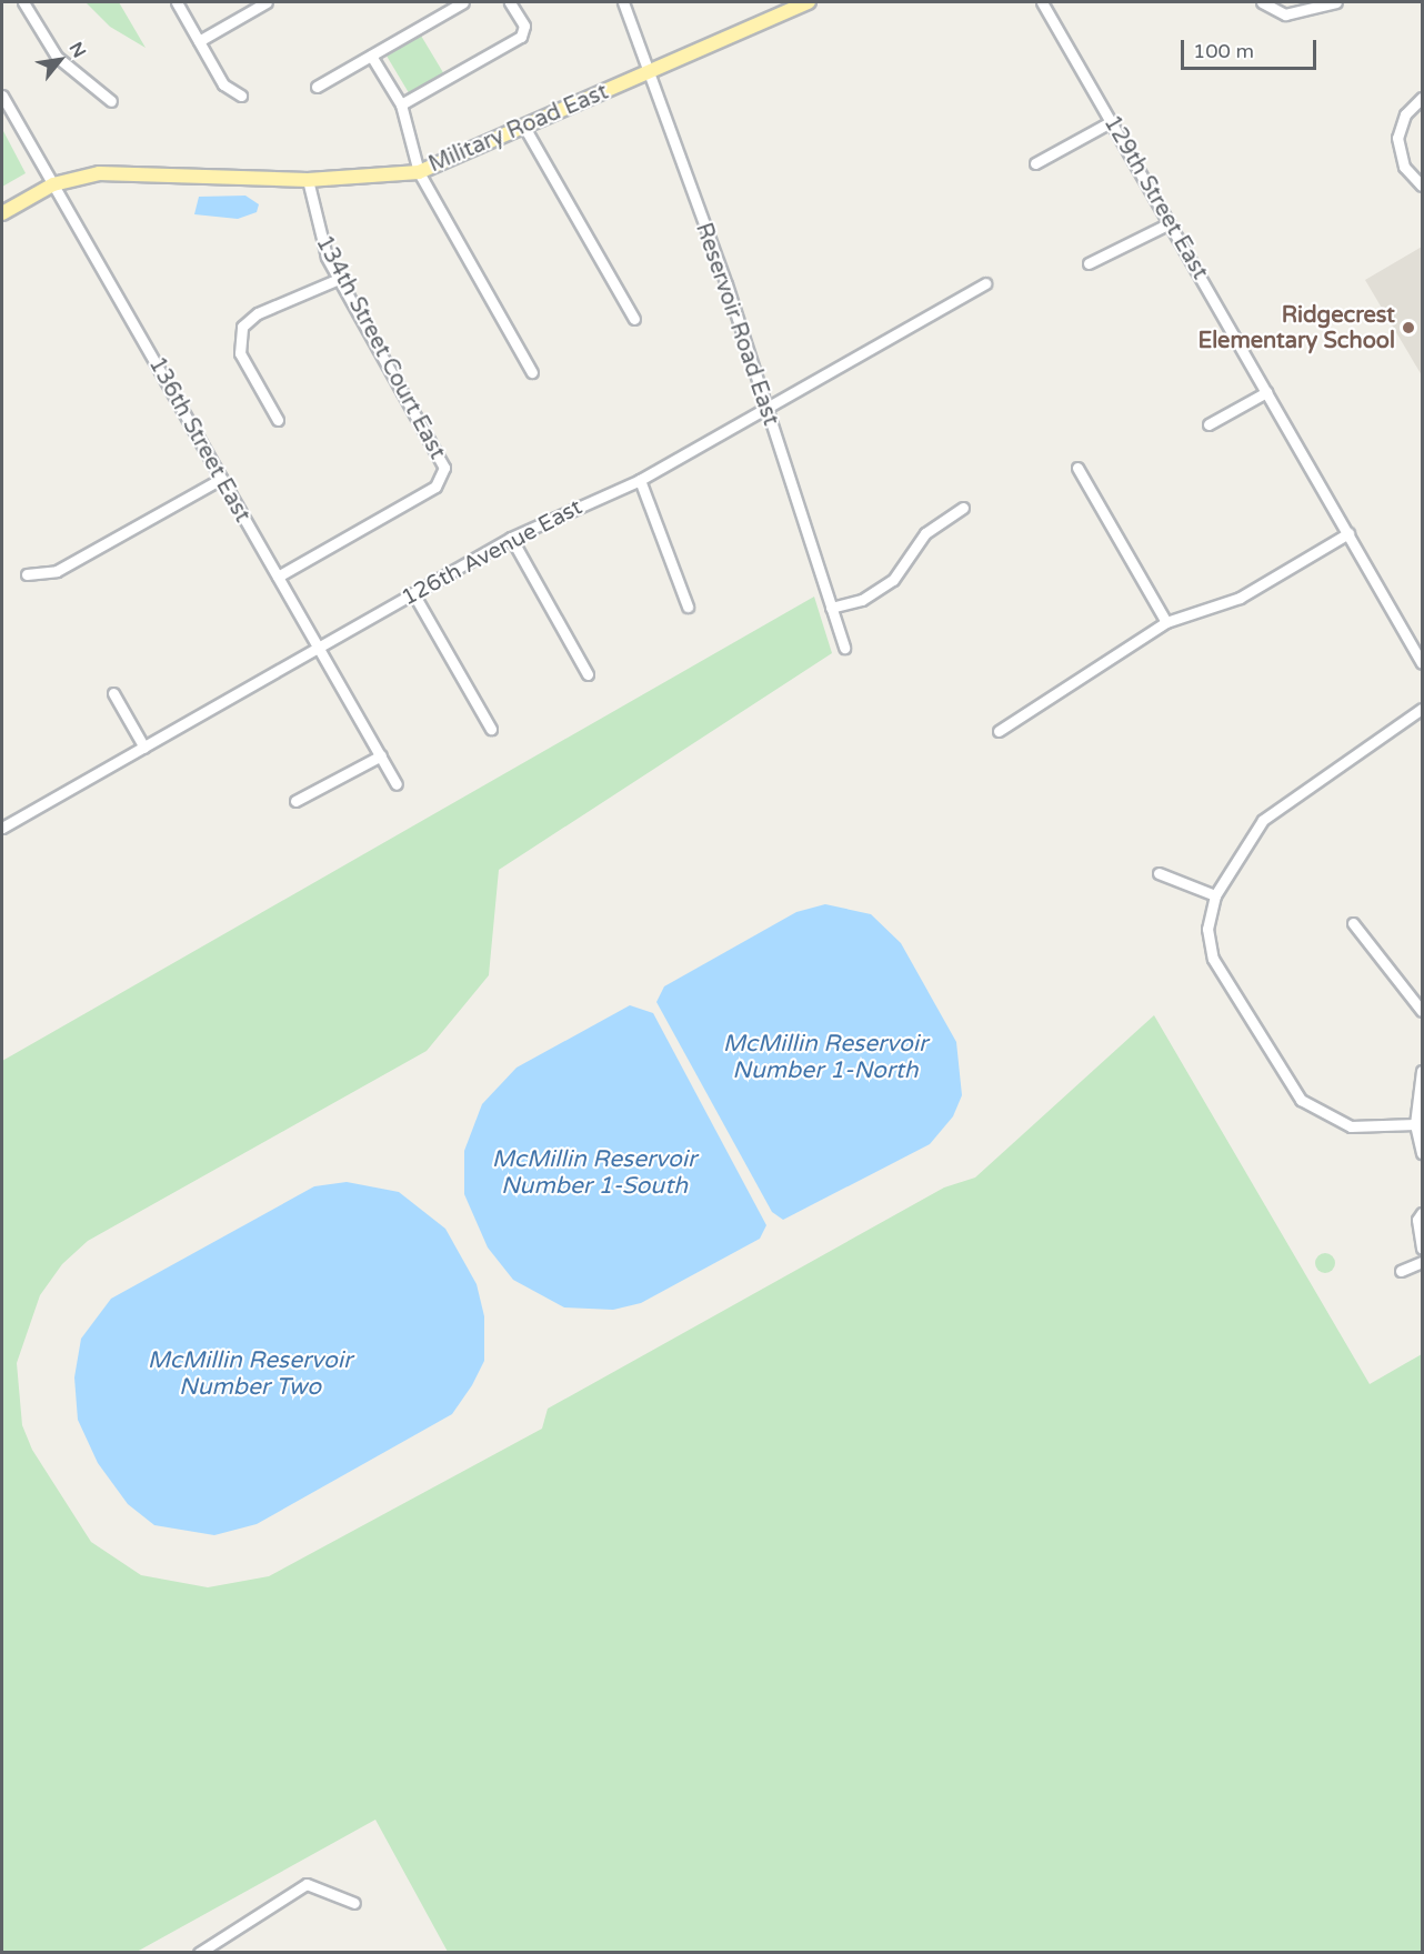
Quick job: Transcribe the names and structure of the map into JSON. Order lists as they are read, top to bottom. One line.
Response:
{"streets":{"main road":["Military Road East"],"street":["129th Street East","Reservoir Road East","134th Street Court East","136th Street East","126th Avenue East"]},"crossings":[["Military Road East","Reservoir Road East"],["Military Road East","134th Street Court East"],["Military Road East","136th Street East"],["Reservoir Road East","126th Avenue East"],["134th Street Court East","136th Street East"],["136th Street East","126th Avenue East"]],"water":["McMillin Reservoir Number 1-North","McMillin Reservoir Number 1-South","McMillin Reservoir Number Two"],"places":["Ridgecrest Elementary School"],"scale_bar":"100 m","north":"top right"}
